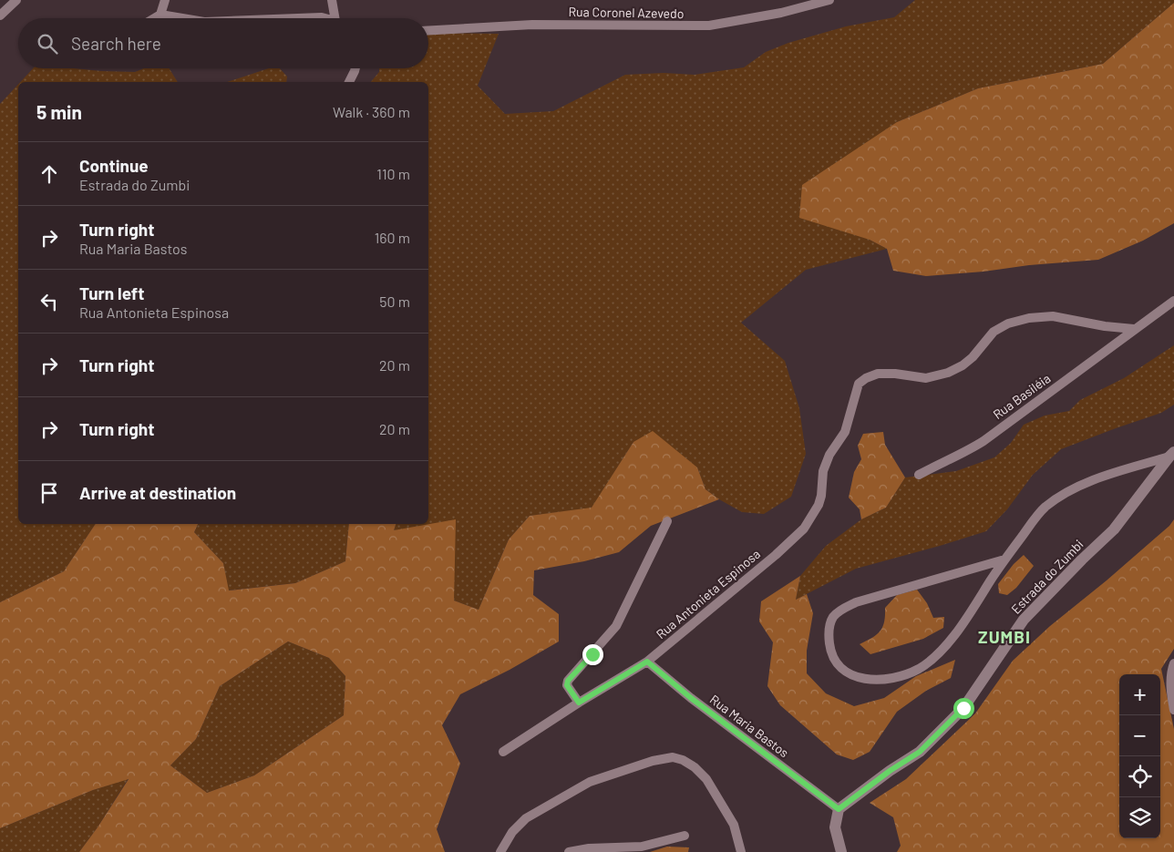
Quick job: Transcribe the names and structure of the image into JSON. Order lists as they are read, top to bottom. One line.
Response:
{"streets":{"street":["Rua Coronel Azevedo","Rua Basiléia","Estrada do Zumbi","Rua Antonieta Espinosa","Rua Maria Bastos"]},"crossings":[["Rua Basiléia","Rua Antonieta Espinosa"],["Estrada do Zumbi","Rua Maria Bastos"],["Rua Antonieta Espinosa","Rua Maria Bastos"]],"districts":["ZUMBI"],"page":{"search":"Search here","heading":["5 min","Walk · 360 m"],"list":[["Continue","Estrada do Zumbi","110 m"],["Turn right","Rua Maria Bastos","160 m"],["Turn left","Rua Antonieta Espinosa","50 m"],["Turn right","20 m"],["Turn right","20 m"],"Arrive at destination"],"map_buttons":["+","−"]}}
